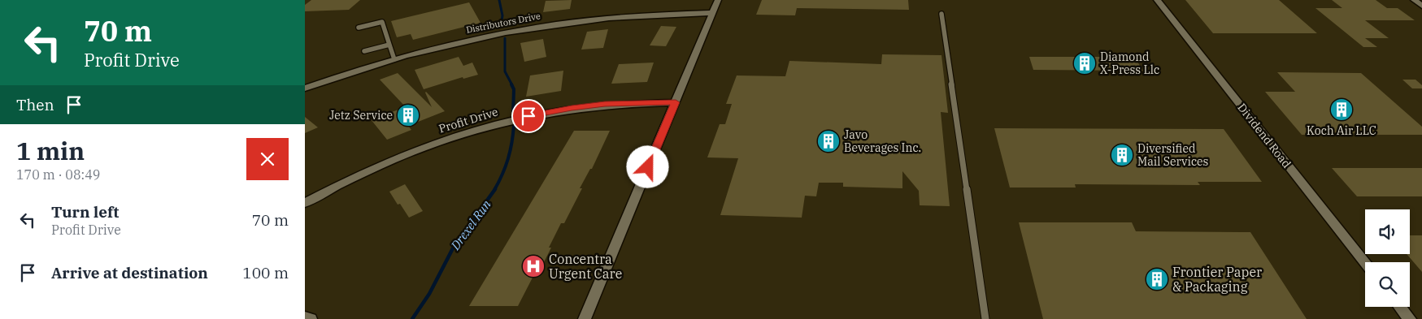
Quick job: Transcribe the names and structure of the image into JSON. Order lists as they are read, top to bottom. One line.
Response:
{"streets":{"street":["Distributors Drive","Profit Drive","Dividend Road"]},"water":["Drexel Run"],"places":{"building":["Diamond X-Press Llc","Koch Air LLC","Jetz Service","Javo Beverages Inc.","Diversified Mail Services","Frontier Paper & Packaging"],"hospital":["Concentra Urgent Care"]},"page":{"turn":["70 m","Profit Drive"],"then":"Then","heading":["1 min","170 m · 08:49"],"list":[{"name":"Turn left","note":"Profit Drive","value":"70 m"},{"name":"Arrive at destination","value":"100 m"}]}}
